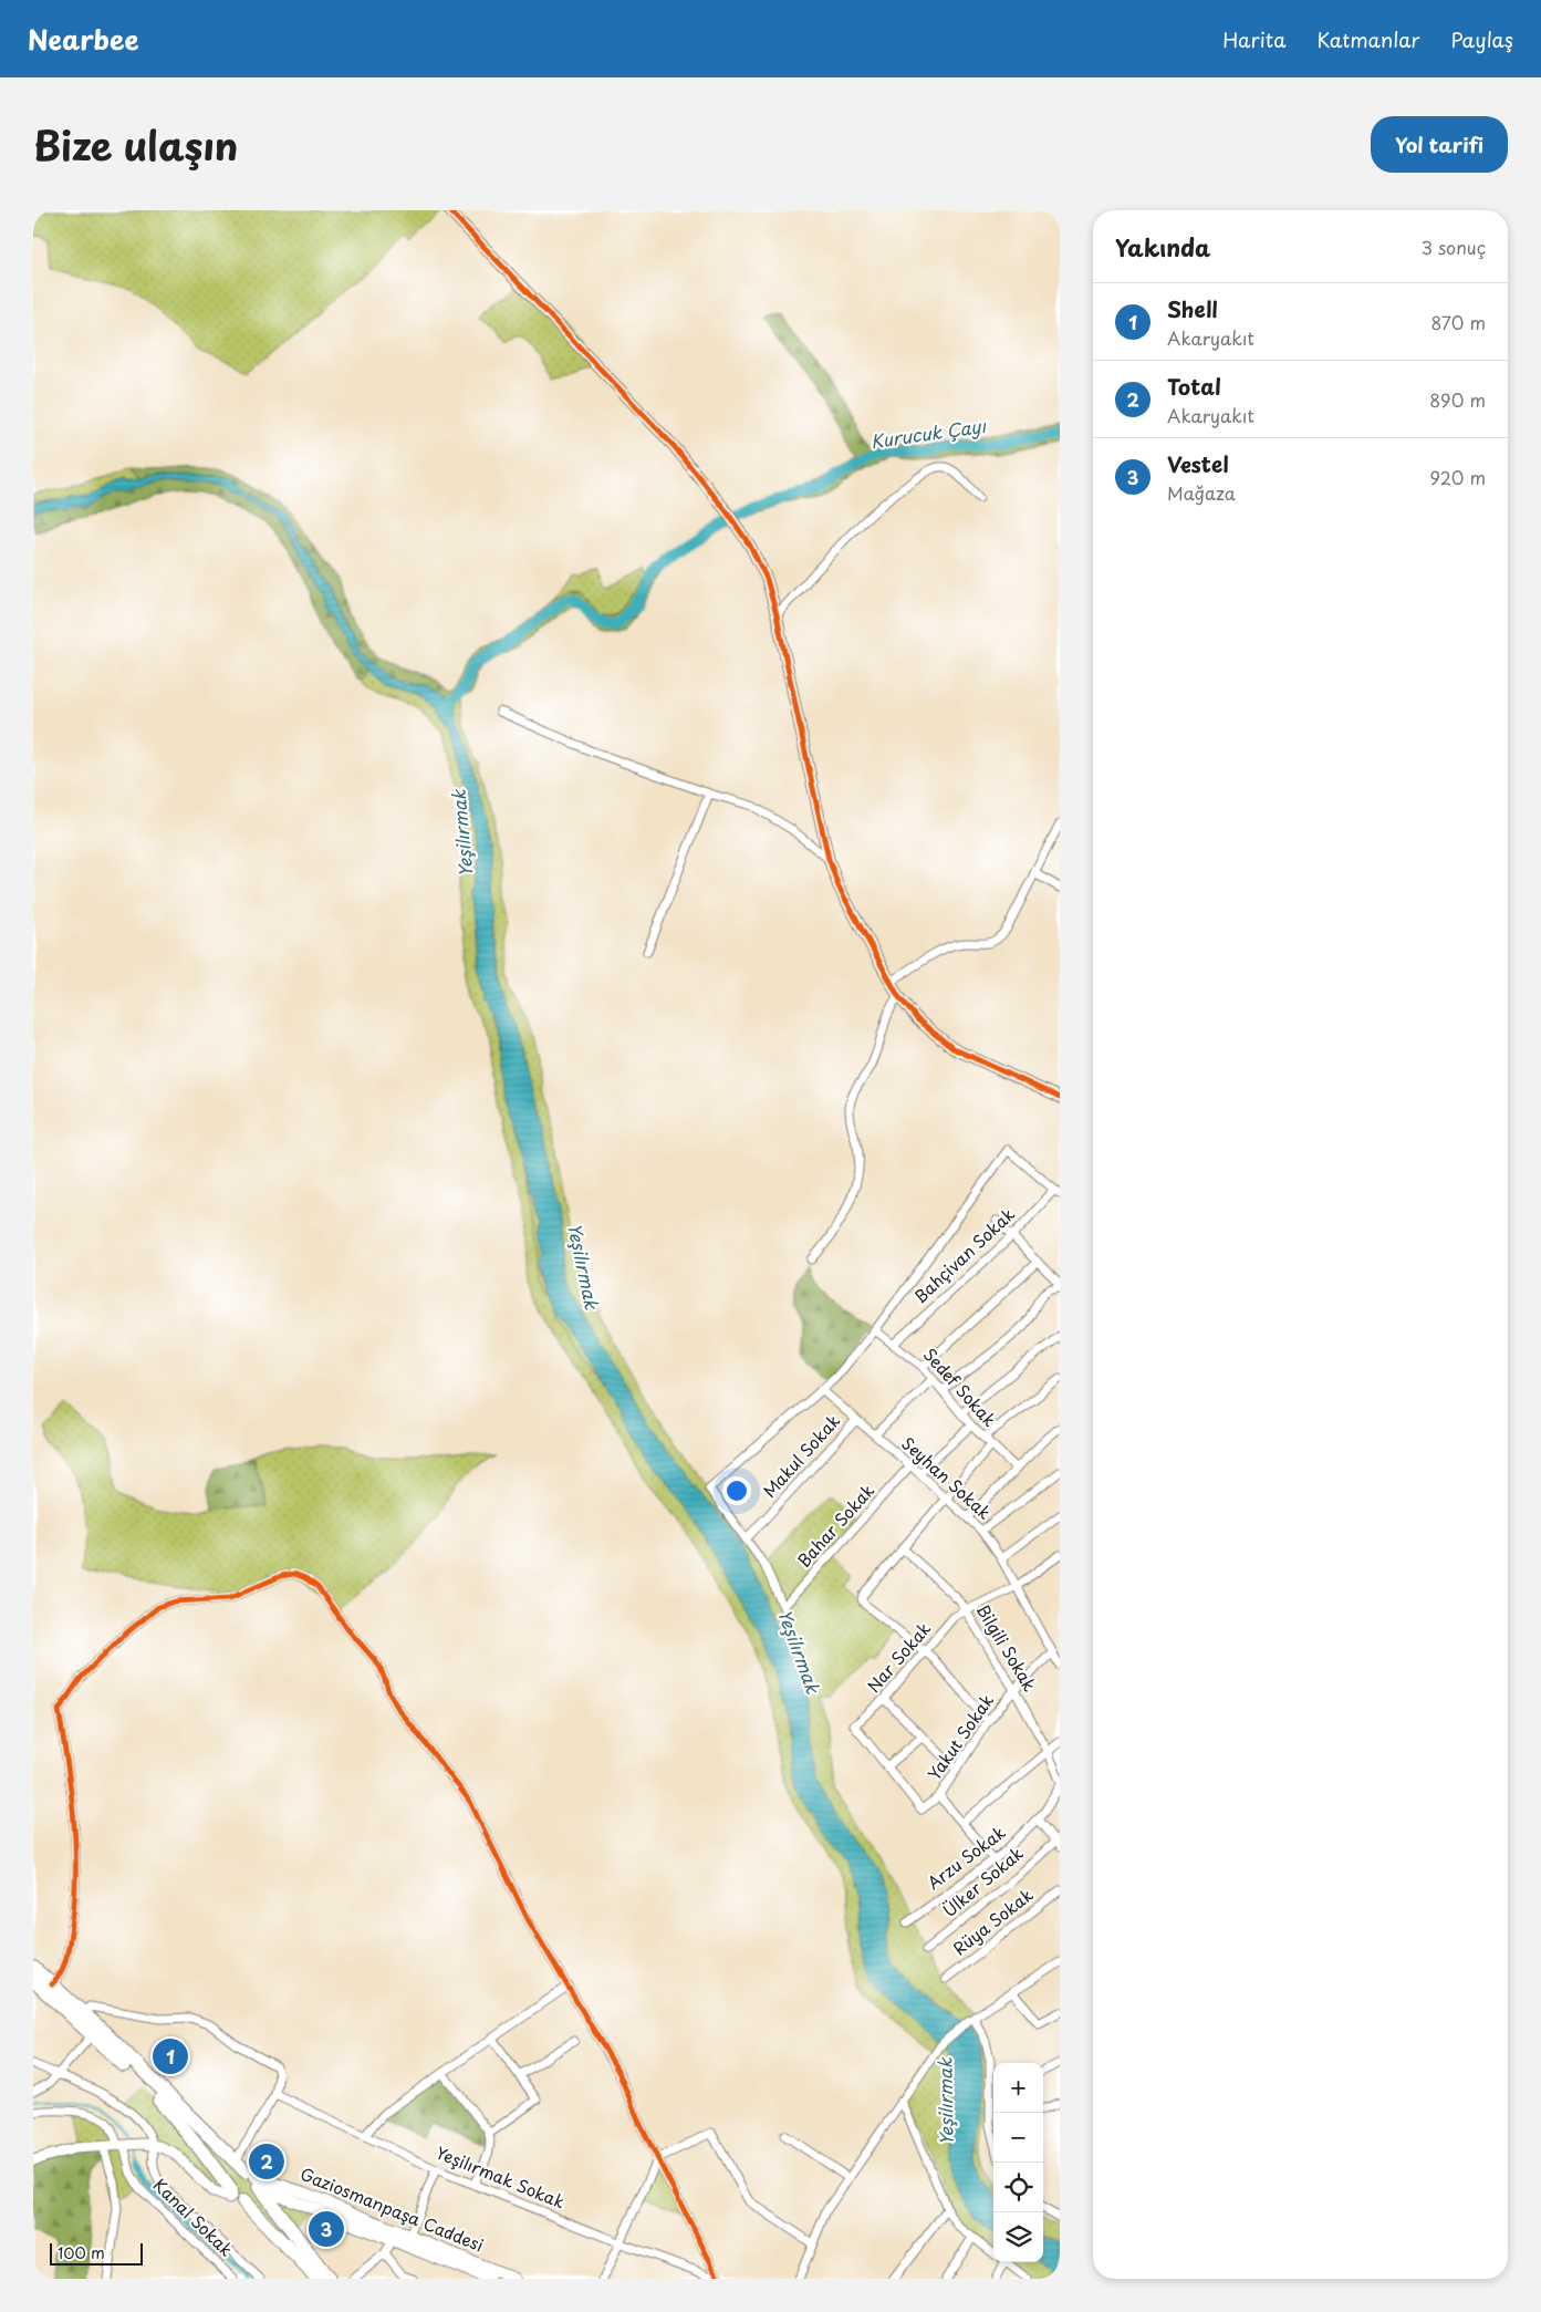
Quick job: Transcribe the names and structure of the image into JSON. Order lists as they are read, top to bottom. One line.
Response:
{"streets":{"highway":["Gaziosmanpaşa Caddesi"],"street":["Bahçivan Sokak","Sedef Sokak","Makul Sokak","Seyhan Sokak","Bahar Sokak","Bilgili Sokak","Nar Sokak","Yakut Sokak","Arzu Sokak","Ülker Sokak","Rüya Sokak","Yeşilırmak Sokak","Kanal Sokak"]},"crossings":[["Bahçivan Sokak","Sedef Sokak"],["Makul Sokak","Seyhan Sokak"],["Makul Sokak","Bahar Sokak"],["Seyhan Sokak","Bahar Sokak"],["Seyhan Sokak","Nar Sokak"],["Seyhan Sokak","Yakut Sokak"],["Bilgili Sokak","Nar Sokak"],["Bilgili Sokak","Yakut Sokak"],["Nar Sokak","Yakut Sokak"]],"water":["Kurucuk Çayı","Yeşilırmak"],"scale_bar":"100 m","page":{"header":"Nearbee","nav":["Harita","Katmanlar","Paylaş"],"title":"Bize ulaşın","buttons":"Yol tarifi","heading":["Yakında","3 sonuç"],"list":[{"mark":"1","name":"Shell","note":"Akaryakıt","value":"870 m"},{"mark":"2","name":"Total","note":"Akaryakıt","value":"890 m"},{"mark":"3","name":"Vestel","note":"Mağaza","value":"920 m"}],"pins":["1","2","3"],"map_buttons":["+","−"],"scale":"100 m"}}
